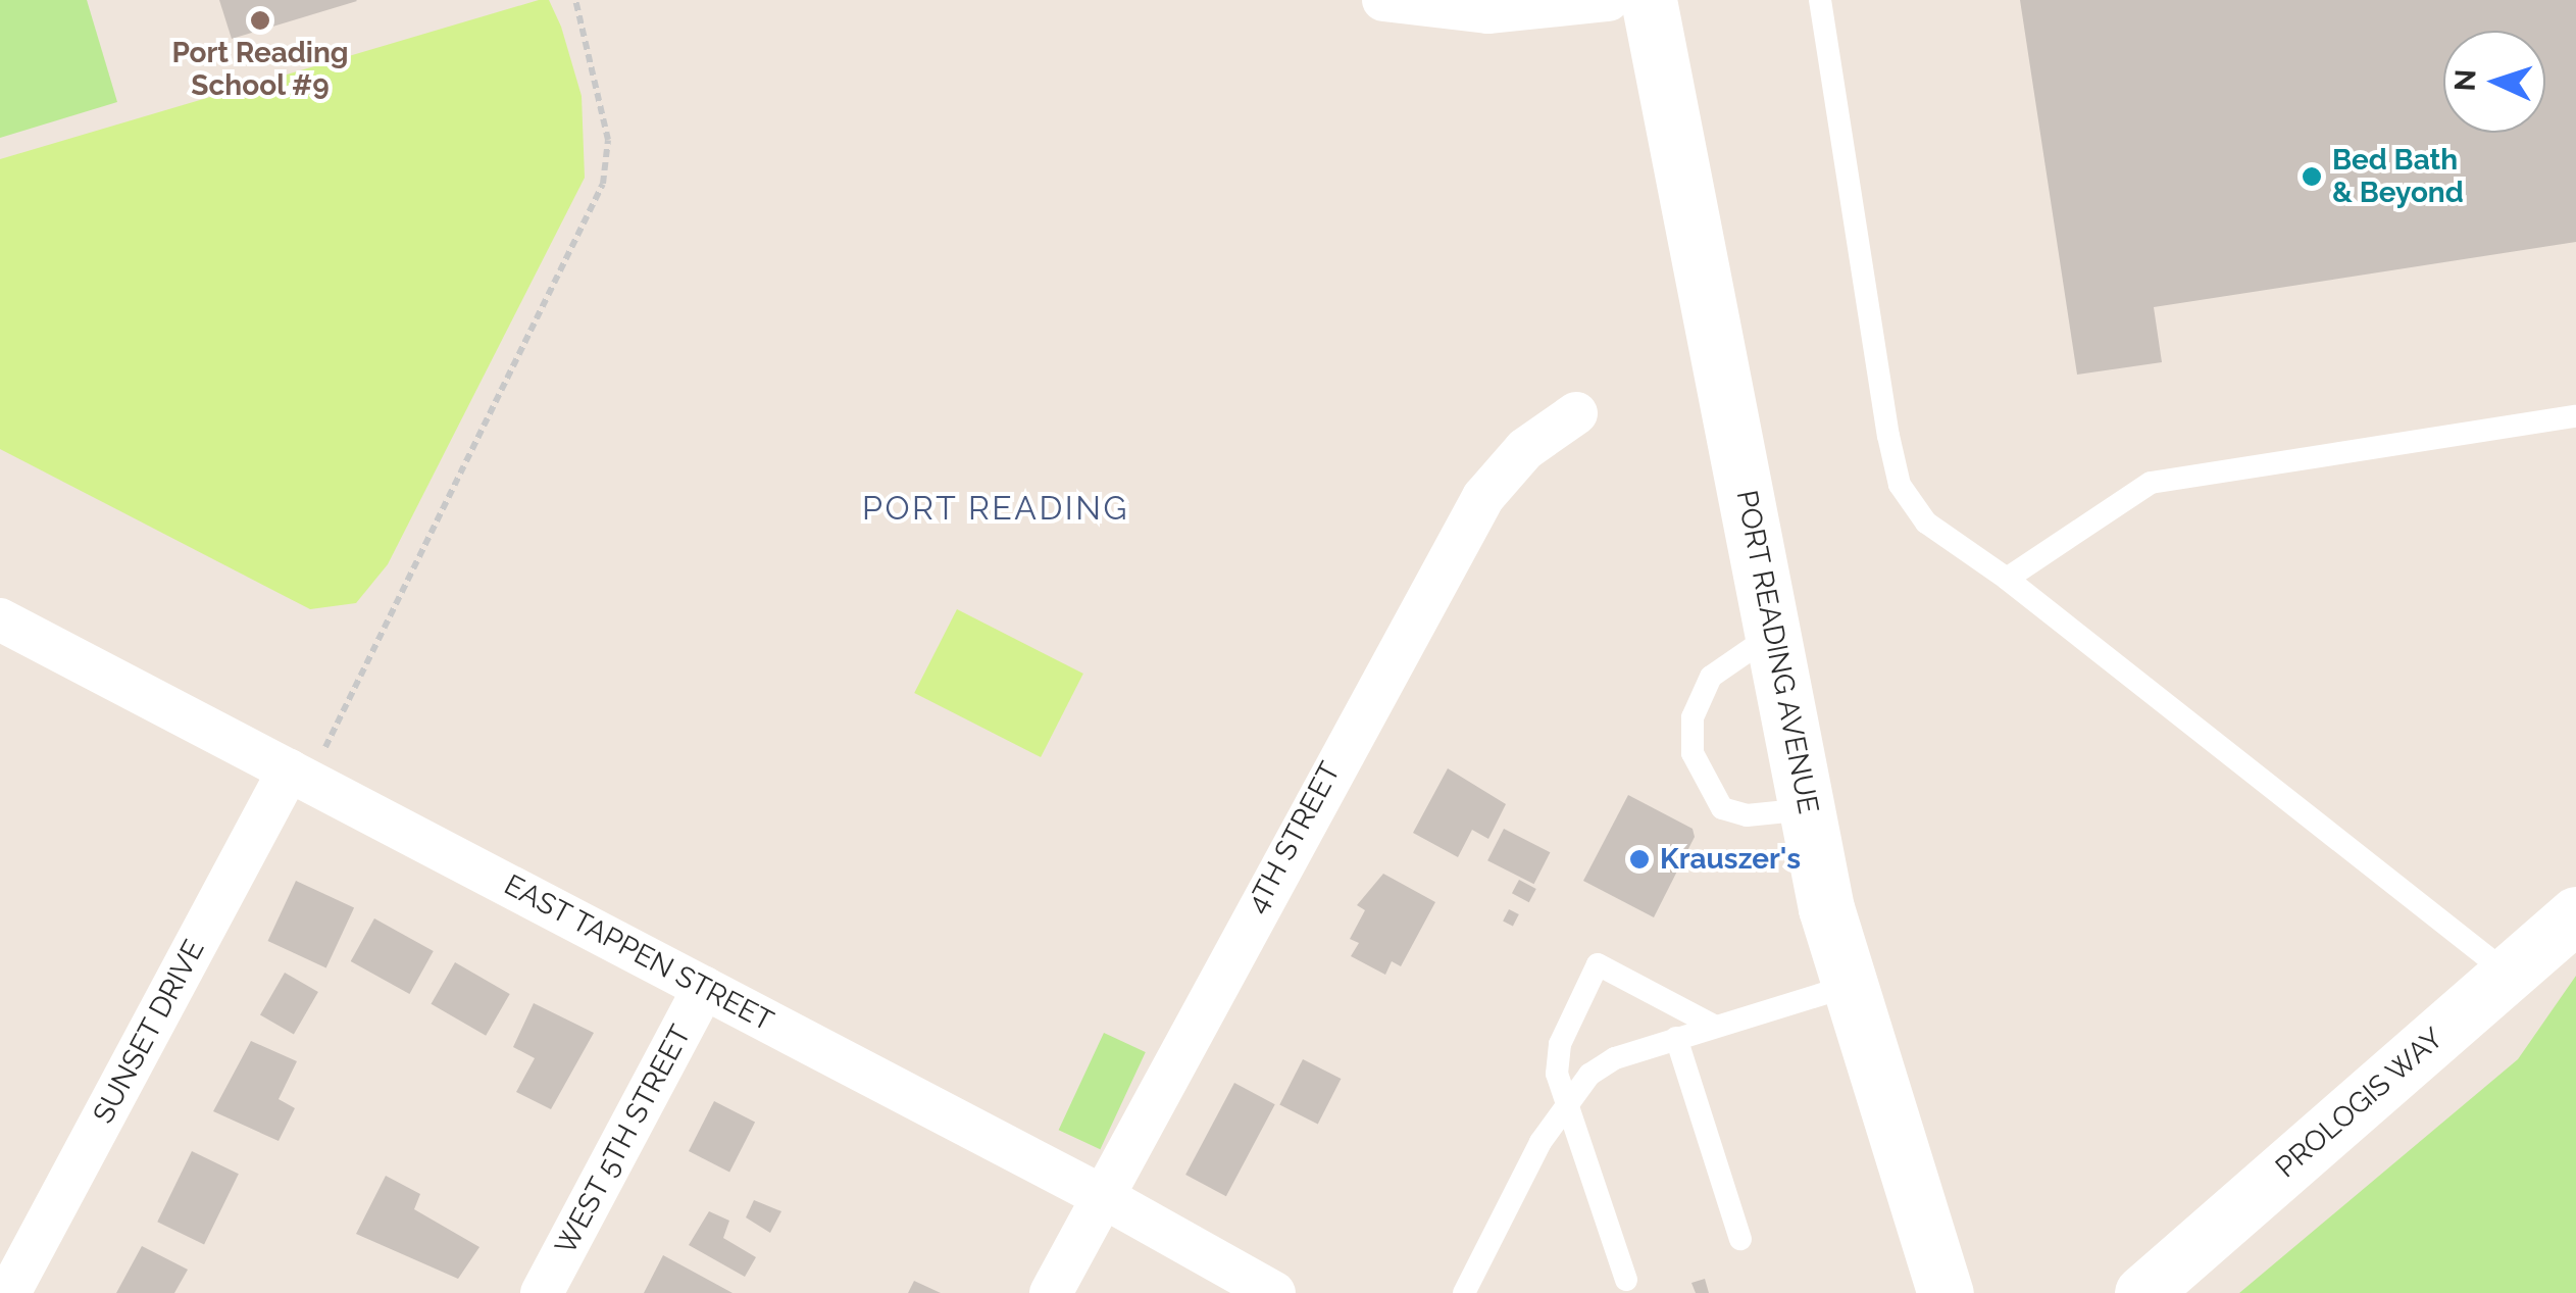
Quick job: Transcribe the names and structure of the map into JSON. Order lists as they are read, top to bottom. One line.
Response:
{"streets":{"street":["PORT READING AVENUE","4TH STREET","EAST TAPPEN STREET","SUNSET DRIVE","PROLOGIS WAY","WEST 5TH STREET"]},"crossings":[["4TH STREET","EAST TAPPEN STREET"],["EAST TAPPEN STREET","SUNSET DRIVE"],["EAST TAPPEN STREET","WEST 5TH STREET"]],"districts":["PORT READING"],"places":["Port Reading School #9","Bed Bath & Beyond","Krauszer's"],"north":"left"}
